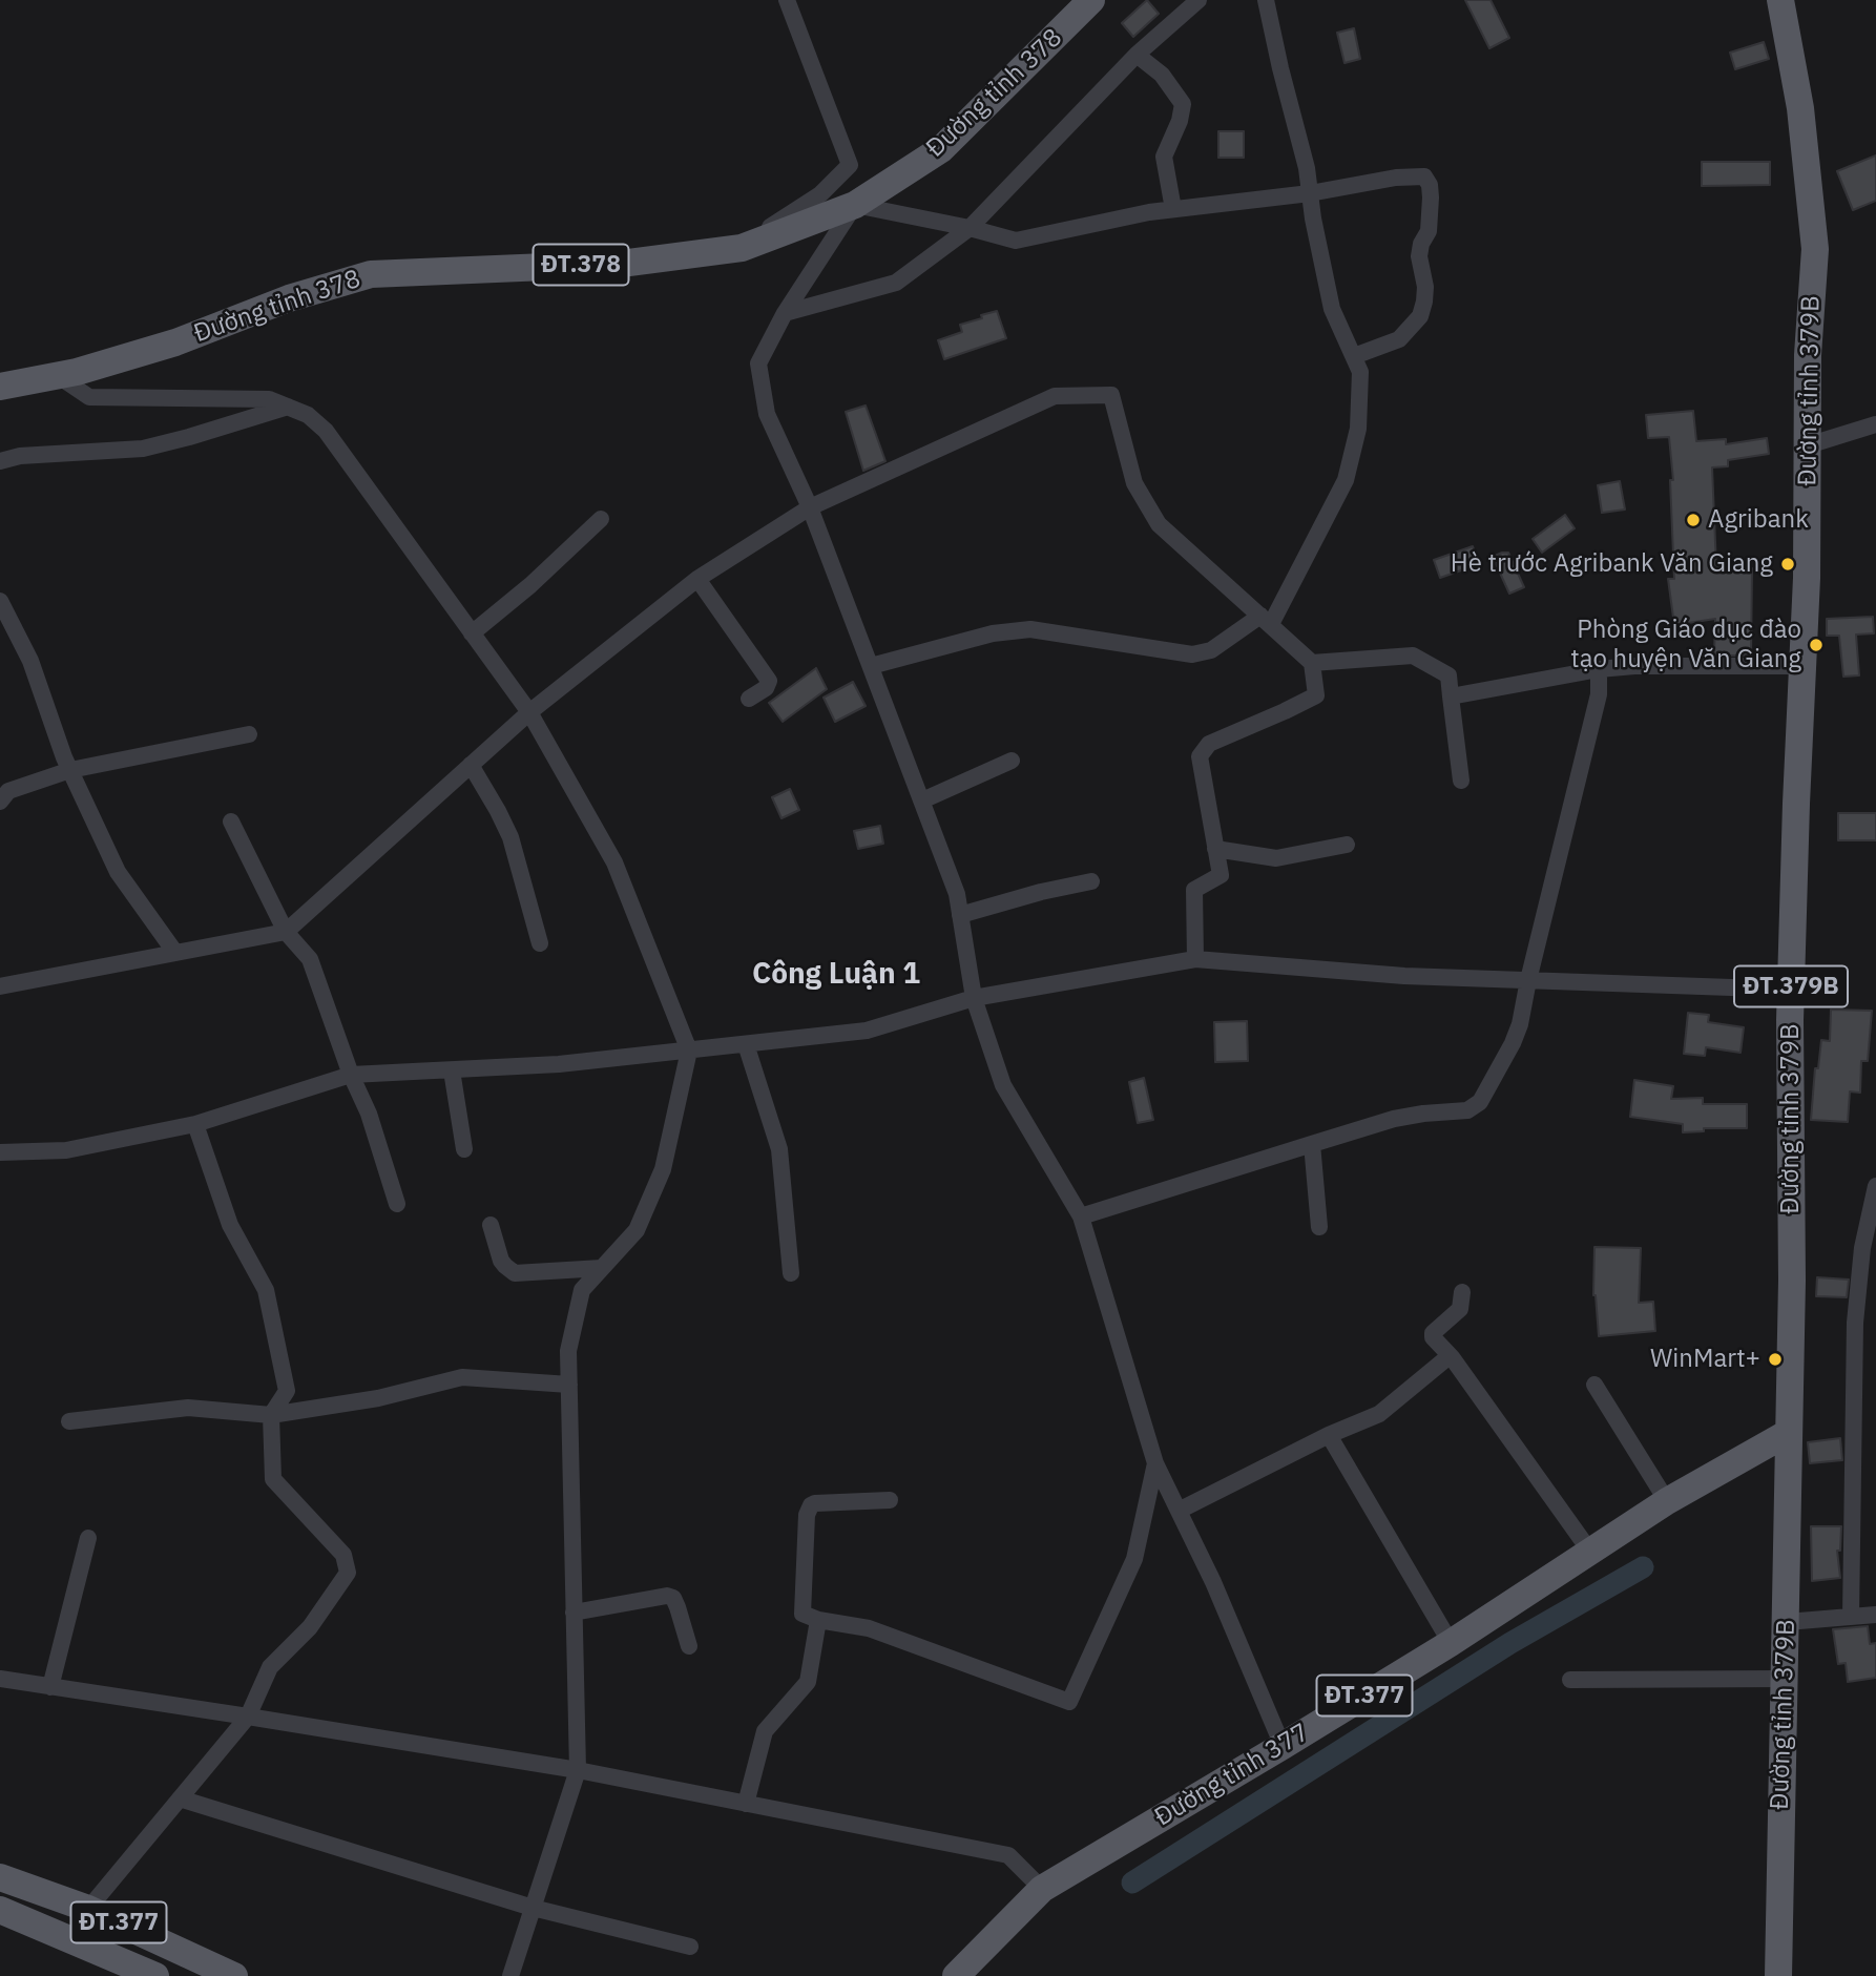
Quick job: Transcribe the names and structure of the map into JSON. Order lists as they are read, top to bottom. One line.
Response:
{"streets":{"main road":["Đường tỉnh 378","ĐT.378","Đường tỉnh 379B","ĐT.379B","ĐT.377","Đường tỉnh 377"]},"crossings":[["Đường tỉnh 379B","Đường tỉnh 377"]],"districts":["Công Luận 1"],"places":["Agribank","Hè trước Agribank Văn Giang","Phòng Giáo dục đào tạo huyện Văn Giang","WinMart+"]}
